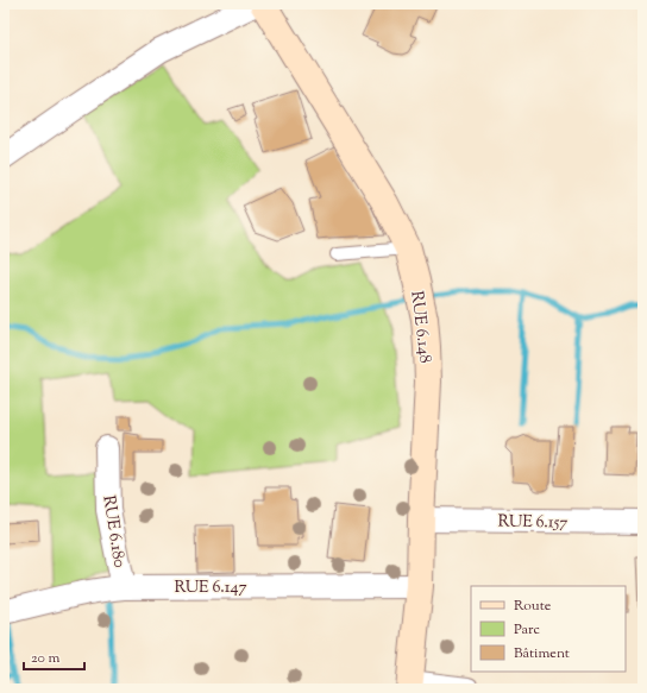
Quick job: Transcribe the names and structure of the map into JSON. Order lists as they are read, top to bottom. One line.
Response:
{"streets":{"street":["RUE 6.148","RUE 6.157","RUE 6.180","RUE 6.147"]},"crossings":[["RUE 6.148","RUE 6.157"],["RUE 6.148","RUE 6.147"],["RUE 6.180","RUE 6.147"]],"legend":["Route","Parc","Bâtiment"],"scale_bar":"20 m"}
